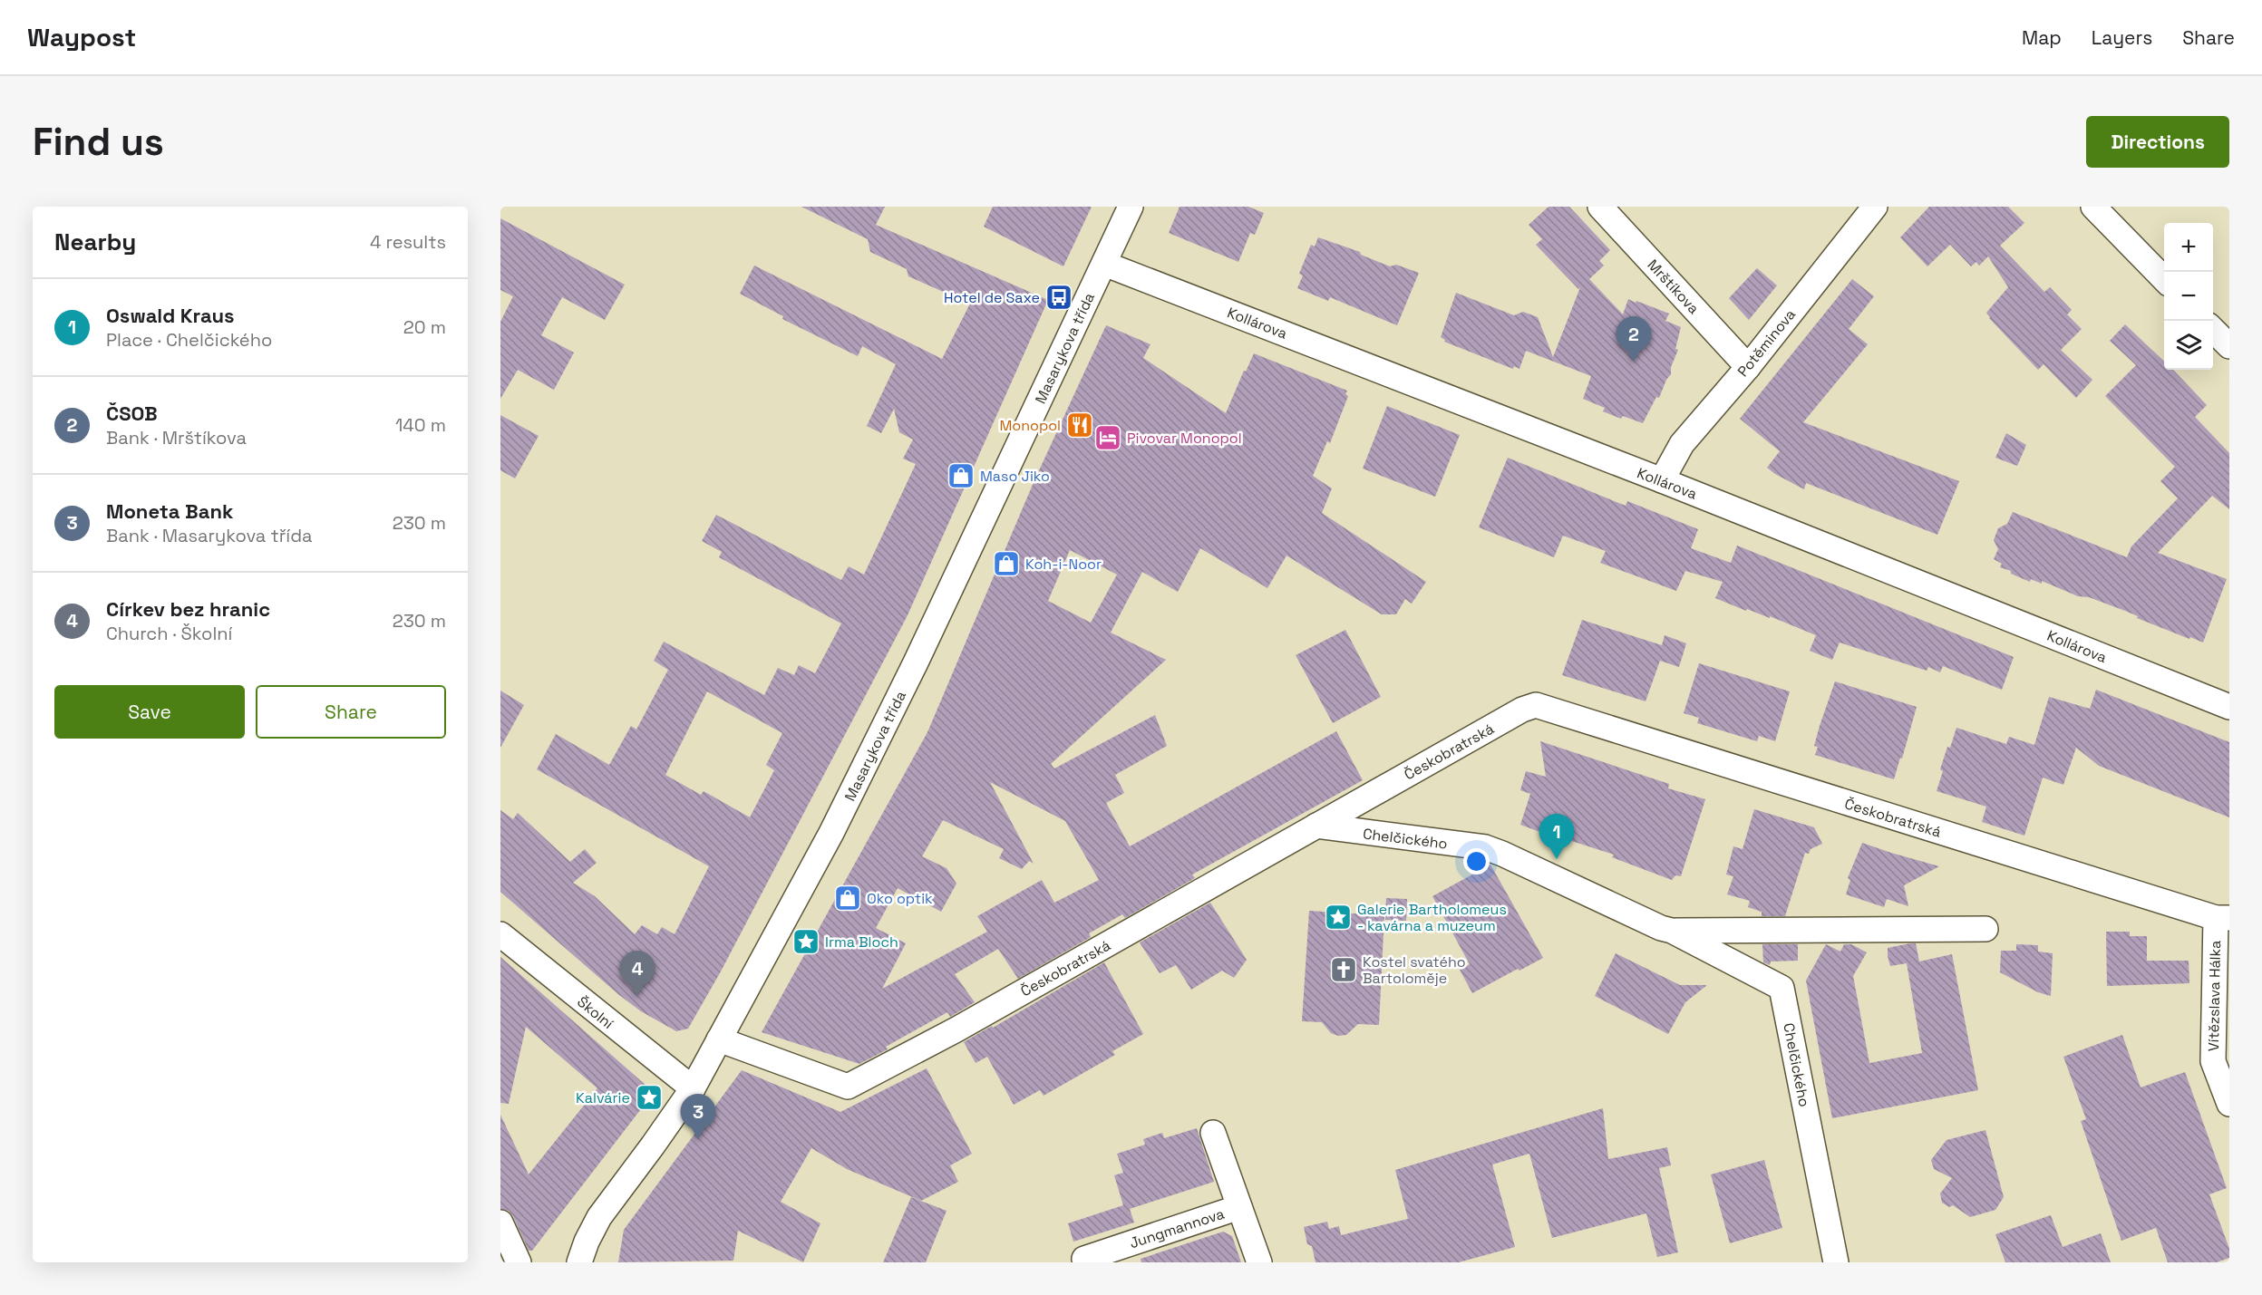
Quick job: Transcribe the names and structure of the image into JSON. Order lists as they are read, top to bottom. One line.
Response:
{"streets":{"street":["Mrštíkova","Kollárova","Potěminova","Masarykova třída","Českobratrská","Chelčického","Vítězslava Hálka","Školní","Jungmannova"]},"crossings":[["Mrštíkova","Potěminova"],["Kollárova","Potěminova"],["Kollárova","Masarykova třída"],["Masarykova třída","Českobratrská"],["Masarykova třída","Školní"],["Českobratrská","Chelčického"],["Českobratrská","Vítězslava Hálka"]],"places":{"bus stop":["Hotel de Saxe"],"restaurant":["Monopol"],"hotel":["Pivovar Monopol"],"shop":["Maso Jiko","Koh-i-Noor","Oko optik"],"place":["Galerie Bartholomeus - kavárna a muzeum","Irma Bloch","Kalvárie"],"church":["Kostel svatého Bartoloměje"]},"page":{"header":"Waypost","nav":["Map","Layers","Share"],"buttons":["Directions",["Save","Share"]],"title":"Find us","heading":["Nearby","4 results"],"map_buttons":["+","−"],"list":[{"mark":"1","name":"Oswald Kraus","note":"Place · Chelčického","value":"20 m"},{"mark":"2","name":"ČSOB","note":"Bank · Mrštíkova","value":"140 m"},{"mark":"3","name":"Moneta Bank","note":"Bank · Masarykova třída","value":"230 m"},{"mark":"4","name":"Církev bez hranic","note":"Church · Školní","value":"230 m"}],"pins":["2","1","4","3"]}}
